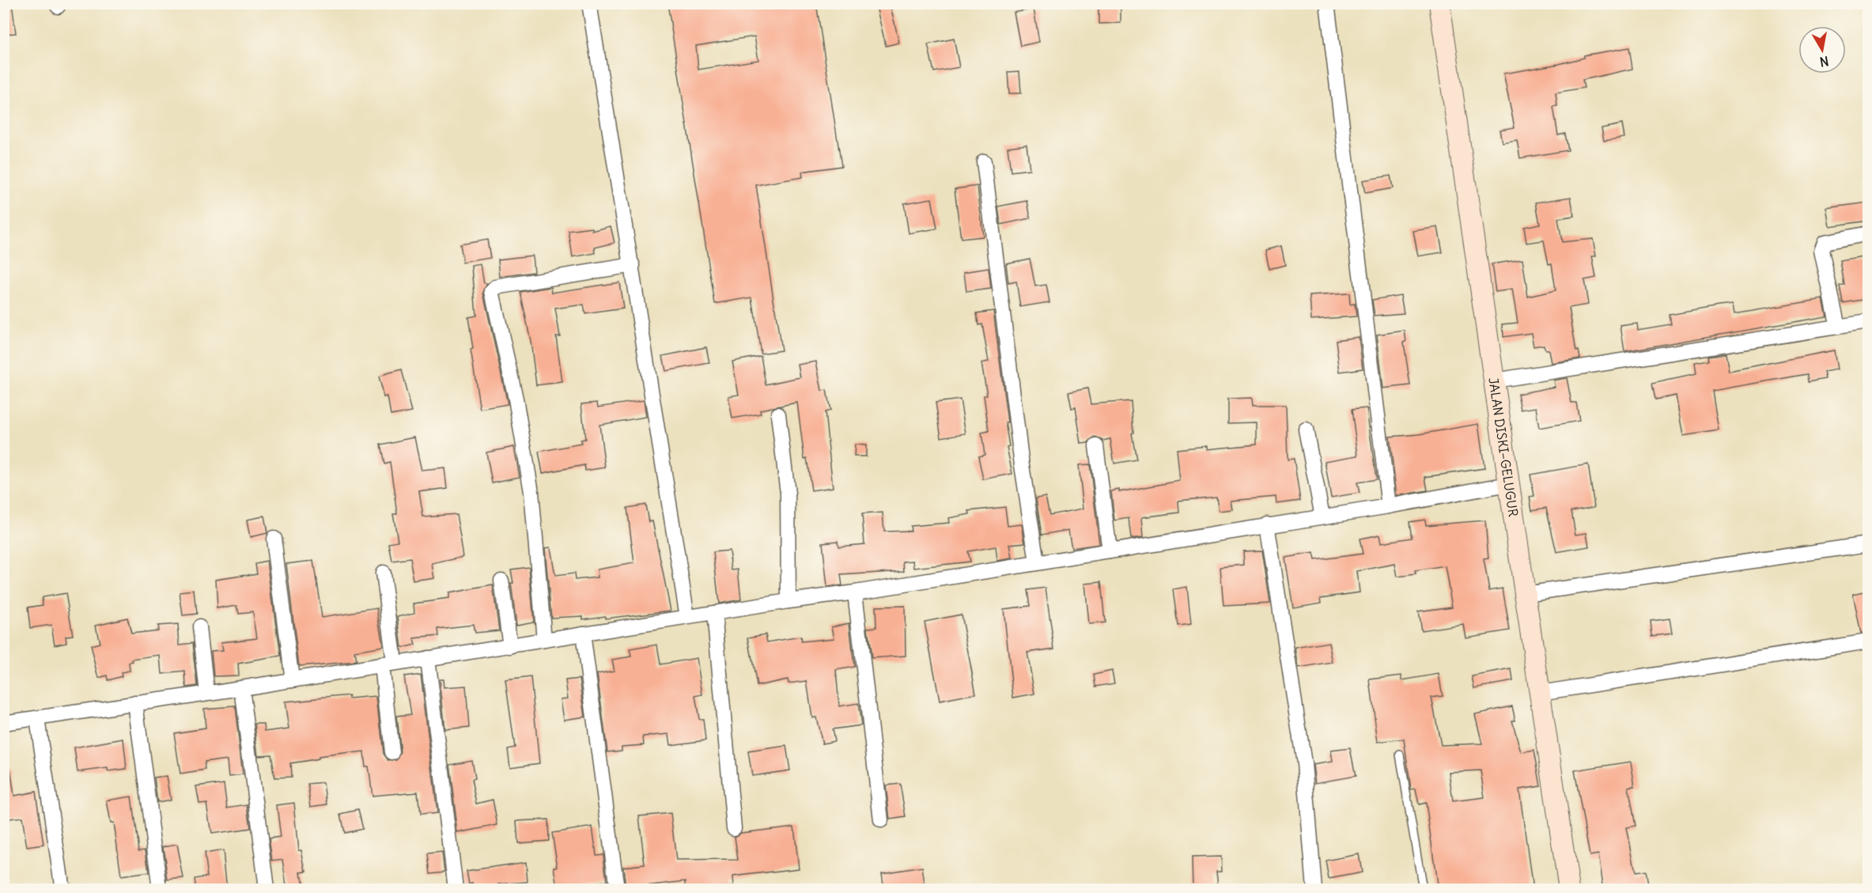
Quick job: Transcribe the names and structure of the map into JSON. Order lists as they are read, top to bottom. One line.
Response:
{"streets":{"main road":["JALAN DISKI–GELUGUR"]},"north":"bottom"}
